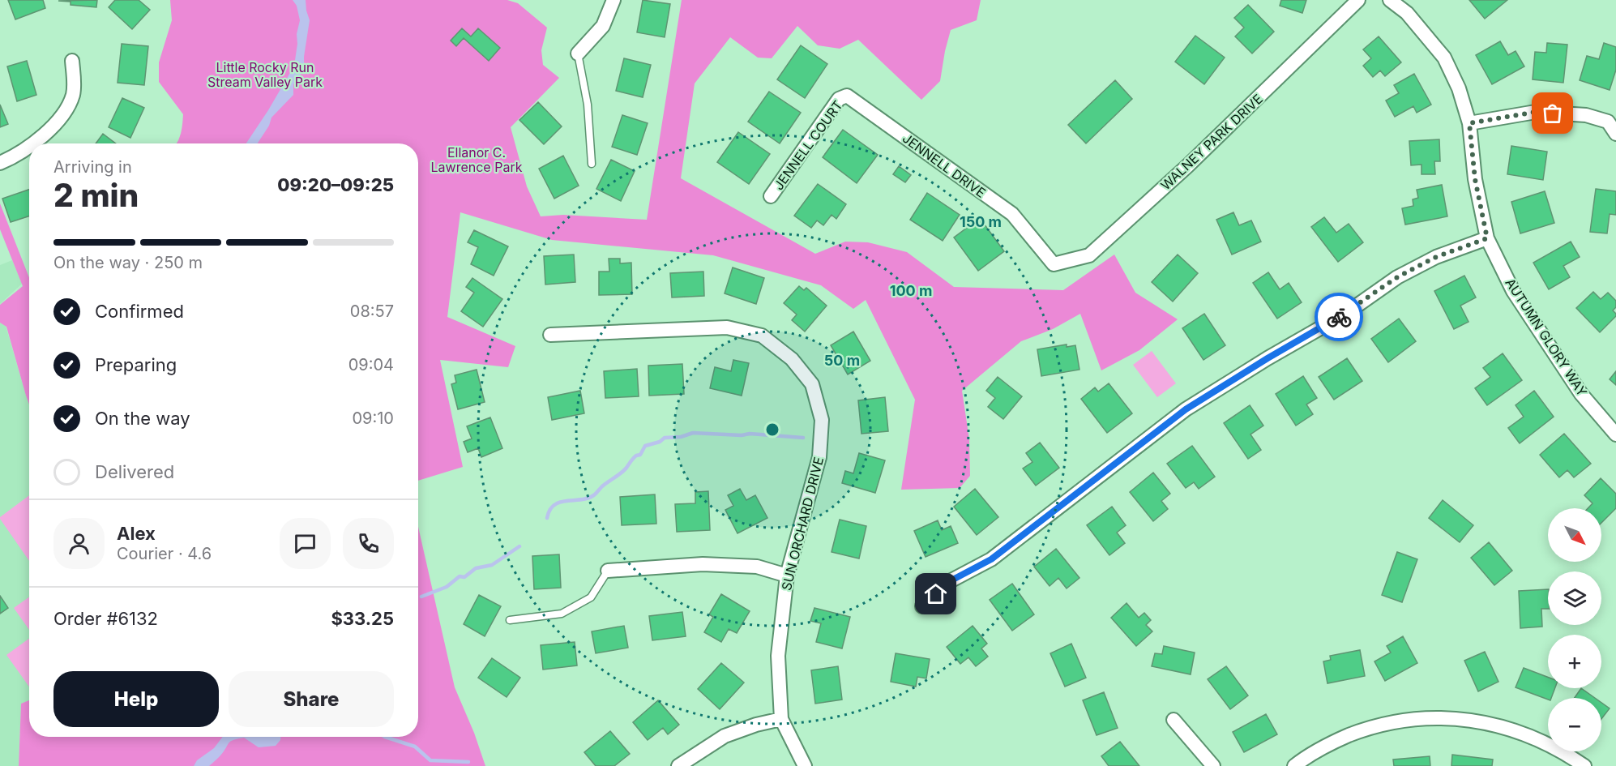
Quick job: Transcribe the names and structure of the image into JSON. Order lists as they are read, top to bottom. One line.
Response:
{"streets":{"street":["WALNEY PARK DRIVE","JENNELL COURT","JENNELL DRIVE","AUTUMN GLORY WAY","SUN ORCHARD DRIVE"]},"crossings":[["WALNEY PARK DRIVE","JENNELL DRIVE"],["JENNELL COURT","JENNELL DRIVE"]],"parks":["Little Rocky Run Stream Valley Park","Ellanor C. Lawrence Park"],"north":"bottom right","page":{"heading":["2 min","Arriving in","09:20–09:25"],"panel":["Alex","Courier · 4.6","Order #6132","$33.25"],"bar":"On the way · 250 m","list":[["Confirmed","08:57"],["Preparing","09:04"],["On the way","09:10"],"Delivered"],"map_buttons":["+","−"],"buttons":["Help","Share"]},"rings":["150 m","100 m","50 m"]}
